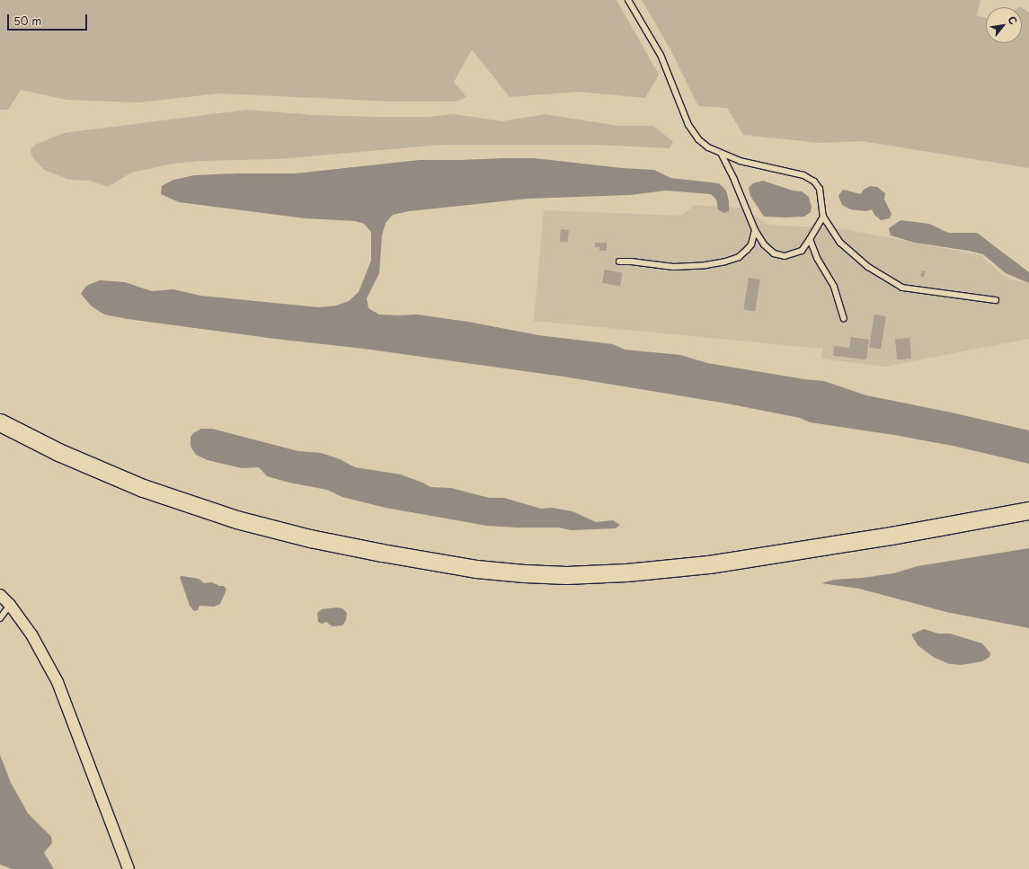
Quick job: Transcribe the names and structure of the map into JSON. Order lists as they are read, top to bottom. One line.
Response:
{"scale_bar":"50 m","north":"top right"}
